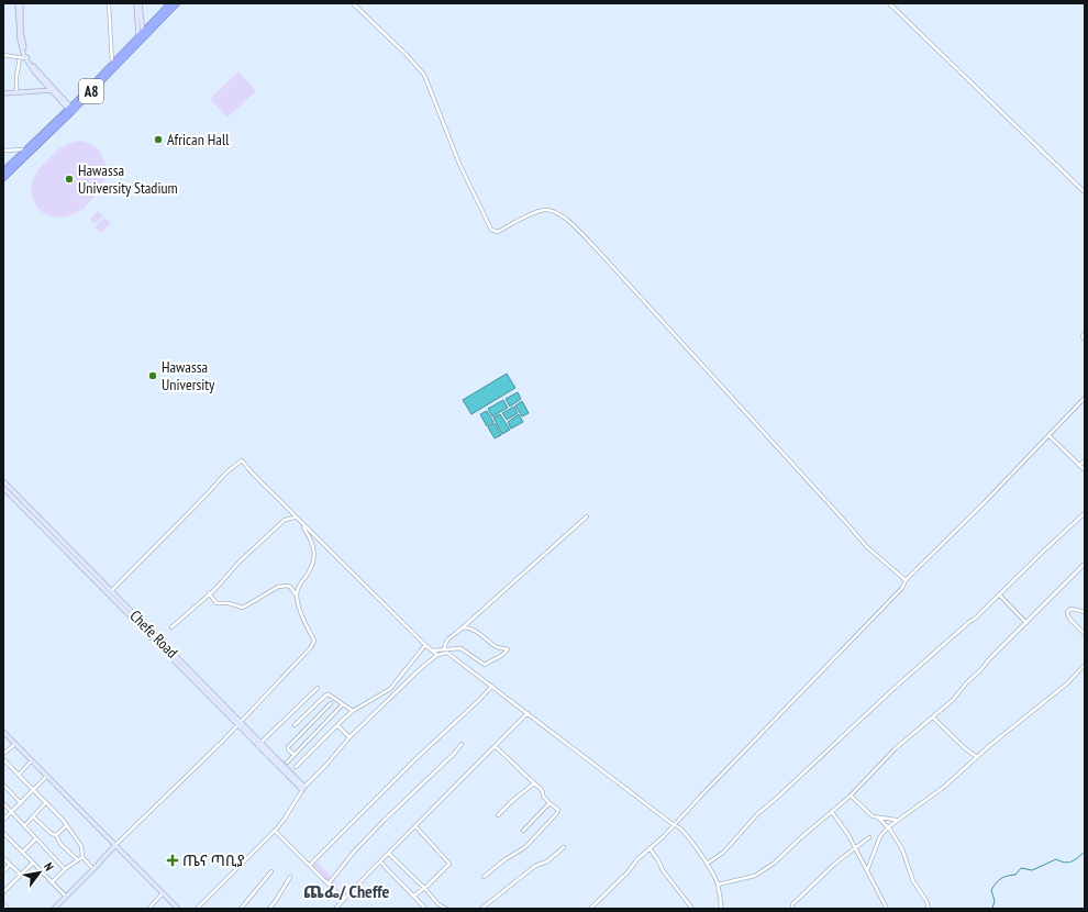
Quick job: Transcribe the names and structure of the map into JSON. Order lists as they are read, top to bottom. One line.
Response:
{"streets":{"highway":["A8"],"street":["Chefe Road"]},"districts":["ጨፌ/ Cheffe"],"places":{"other":["African Hall","Hawassa University Stadium","Hawassa University"],"health":["ጤና ጣቢያ"]},"north":"top right"}
